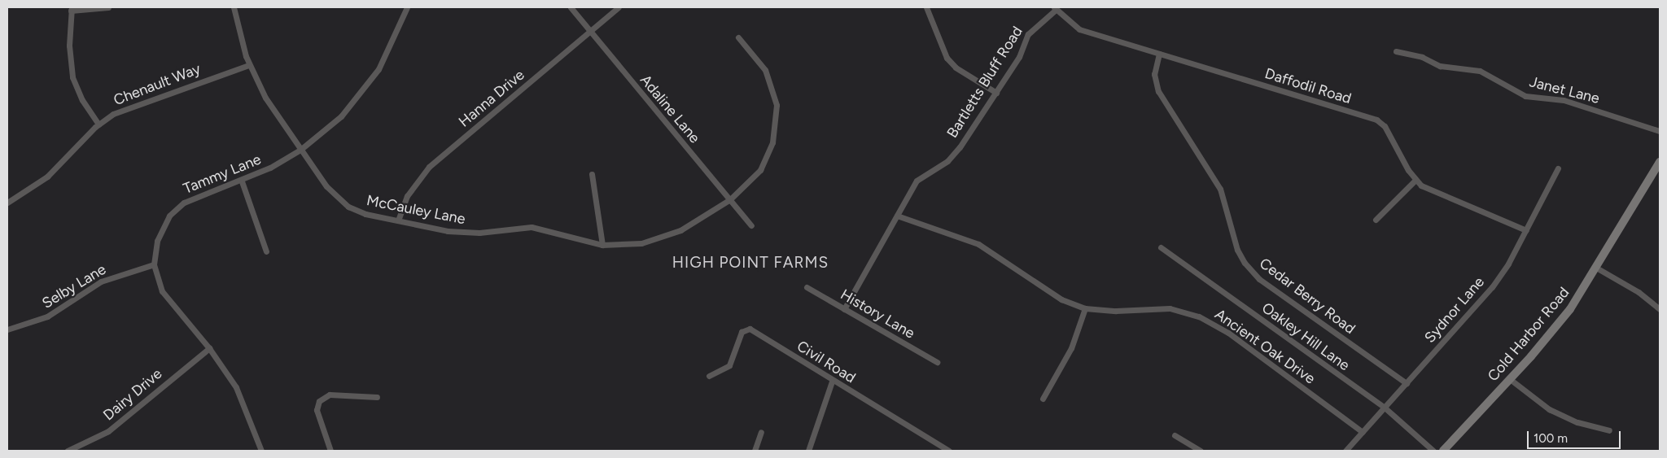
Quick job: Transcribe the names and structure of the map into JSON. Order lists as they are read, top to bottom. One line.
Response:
{"streets":{"main road":["Cold Harbor Road"],"street":["Bartletts Bluff Road","Chenault Way","Daffodil Road","Janet Lane","Hanna Drive","Adaline Lane","Tammy Lane","McCauley Lane","Selby Lane","Cedar Berry Road","Sydnor Lane","History Lane","Oakley Hill Lane","Ancient Oak Drive","Civil Road","Dairy Drive"]},"crossings":[["Bartletts Bluff Road","Daffodil Road"],["Bartletts Bluff Road","History Lane"],["Bartletts Bluff Road","Ancient Oak Drive"],["Chenault Way","McCauley Lane"],["Daffodil Road","Cedar Berry Road"],["Hanna Drive","Adaline Lane"],["Hanna Drive","McCauley Lane"],["Adaline Lane","McCauley Lane"],["Tammy Lane","McCauley Lane"],["Tammy Lane","Selby Lane"],["Tammy Lane","Dairy Drive"],["Cedar Berry Road","Sydnor Lane"],["Sydnor Lane","Oakley Hill Lane"],["Sydnor Lane","Ancient Oak Drive"]],"districts":["HIGH POINT FARMS"],"scale_bar":"100 m"}
